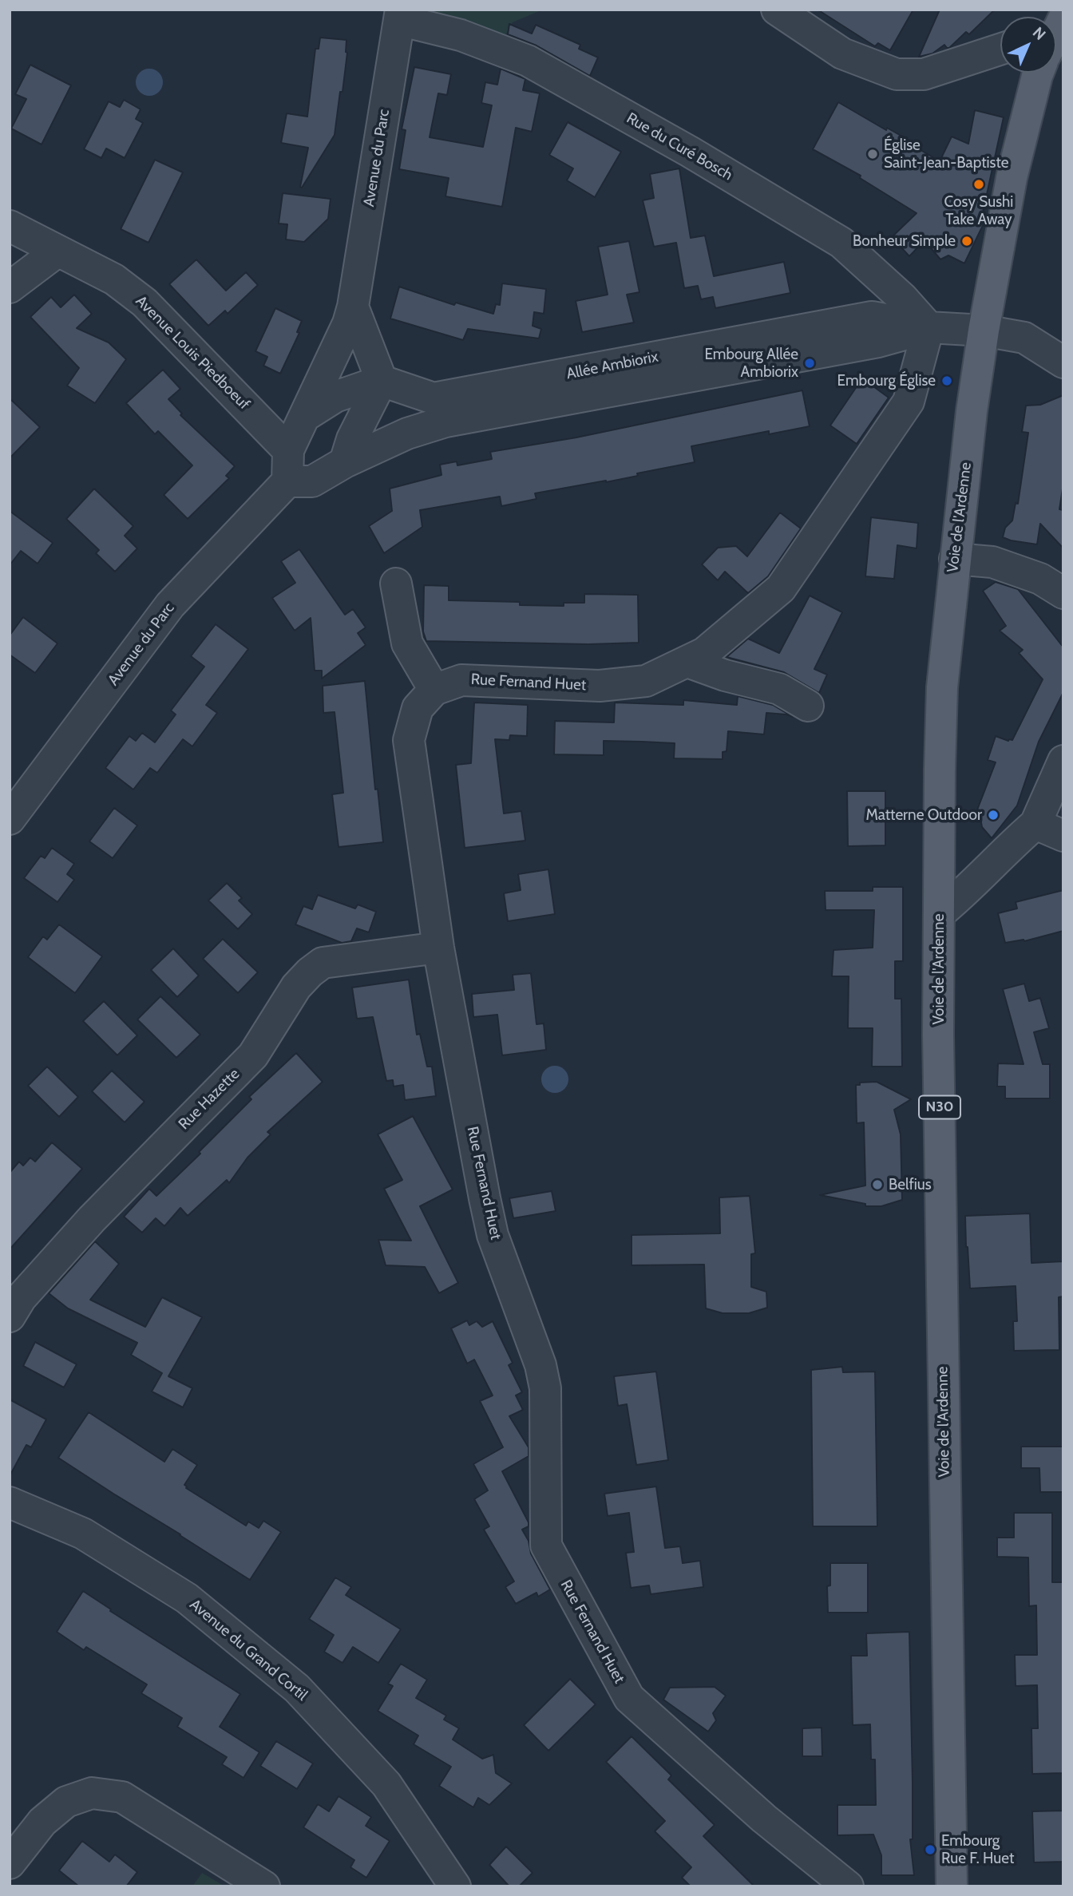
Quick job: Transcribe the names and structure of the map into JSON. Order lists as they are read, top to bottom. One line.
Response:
{"streets":{"main road":["Voie de l'Ardenne","N30"],"street":["Rue du Curé Bosch","Avenue du Parc","Avenue Louis Piedboeuf","Allée Ambiorix","Rue Fernand Huet","Rue Hazette","Avenue du Grand Cortil"]},"crossings":[["Rue du Curé Bosch","Avenue du Parc"],["Rue du Curé Bosch","Allée Ambiorix"],["Rue du Curé Bosch","Rue Fernand Huet"],["Avenue du Parc","Avenue Louis Piedboeuf"],["Allée Ambiorix","Voie de l'Ardenne"],["Allée Ambiorix","Rue Fernand Huet"],["Rue Fernand Huet","Rue Hazette"]],"places":["Église Saint-Jean-Baptiste","Cosy Sushi Take Away","Bonheur Simple","Embourg Allée Ambiorix","Embourg Église","Matterne Outdoor","Belfius","Embourg Rue F. Huet"],"north":"top right"}
